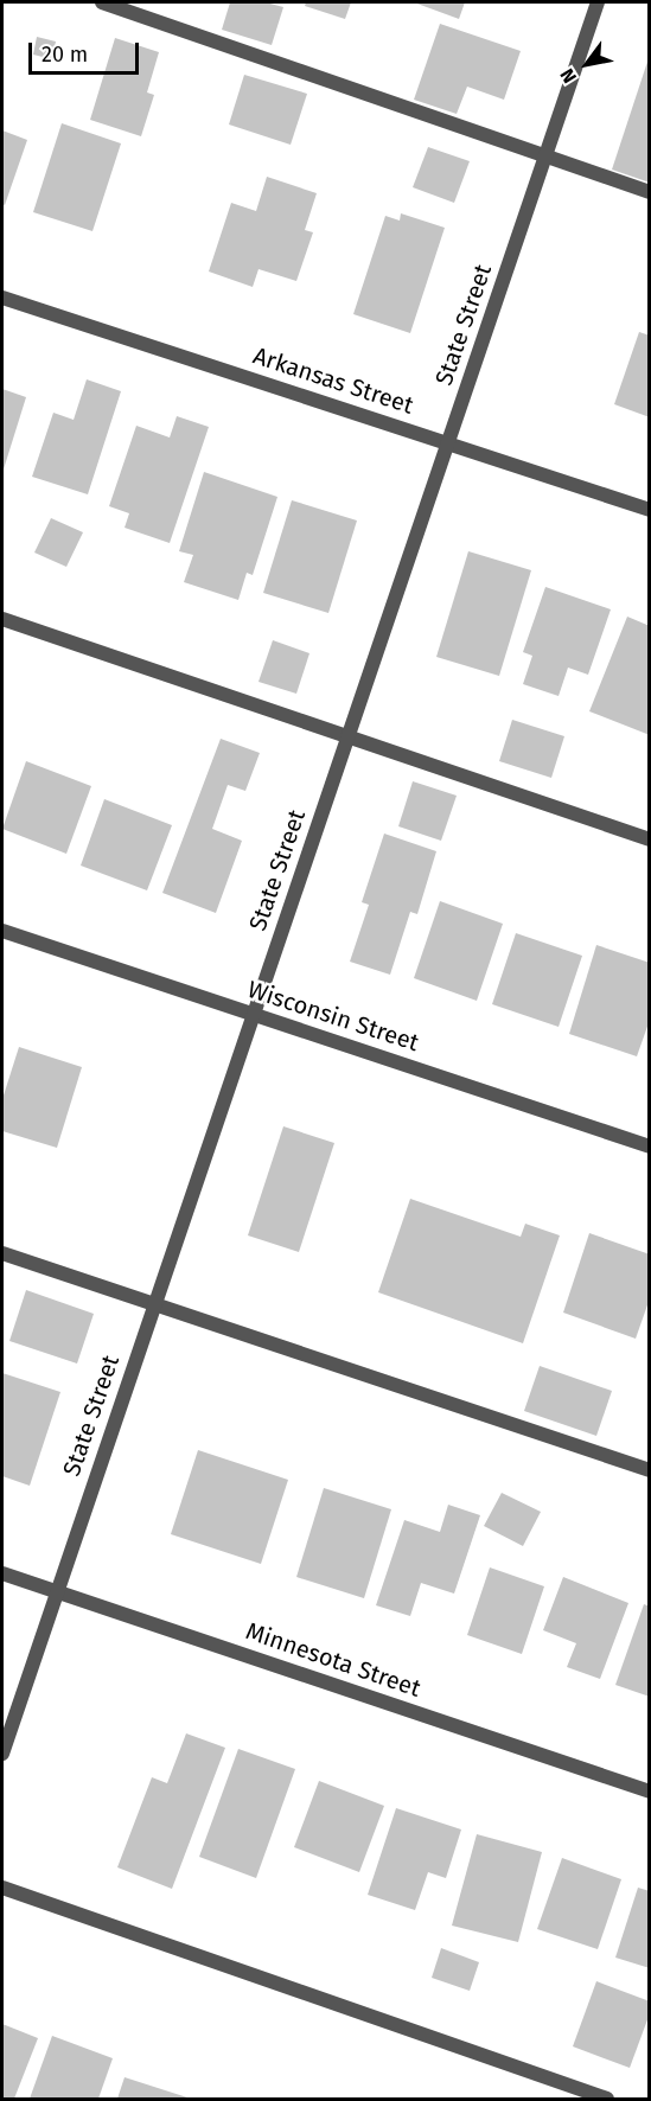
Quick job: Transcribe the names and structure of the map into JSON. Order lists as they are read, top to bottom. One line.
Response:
{"streets":{"street":["State Street","Arkansas Street","Wisconsin Street","Minnesota Street"]},"crossings":[["State Street","Arkansas Street"],["State Street","Wisconsin Street"],["State Street","Minnesota Street"]],"scale_bar":"20 m","north":"bottom left"}
